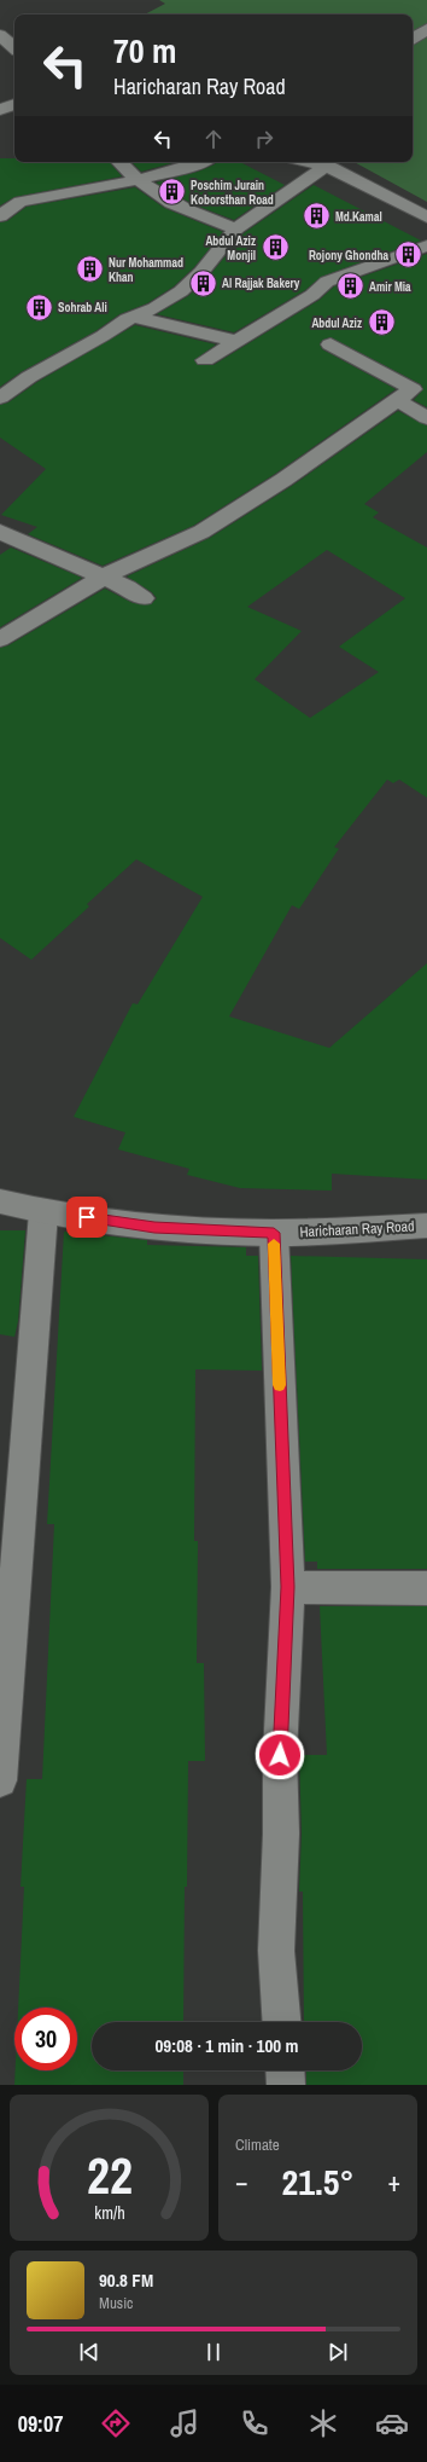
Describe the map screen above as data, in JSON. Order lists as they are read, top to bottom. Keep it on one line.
{"streets":{"street":["Haricharan Ray Road"]},"places":{"building":["Poschim Jurain Koborsthan Road","Md.Kamal","Abdul Aziz Monjil","Rojony Ghondha","Nur Mohammad Khan","Al Rajjak Bakery","Amir Mia","Sohrab Ali","Abdul Aziz"]},"page":{"turn":["70 m","Haricharan Ray Road"],"limit":"30","trip":"09:08 · 1 min · 100 m","tile":"Climate","heat":["−","21.5°","+"],"song":["90.8 FM","Music"],"tabs":"09:07","gauge":["22","km/h"]}}
